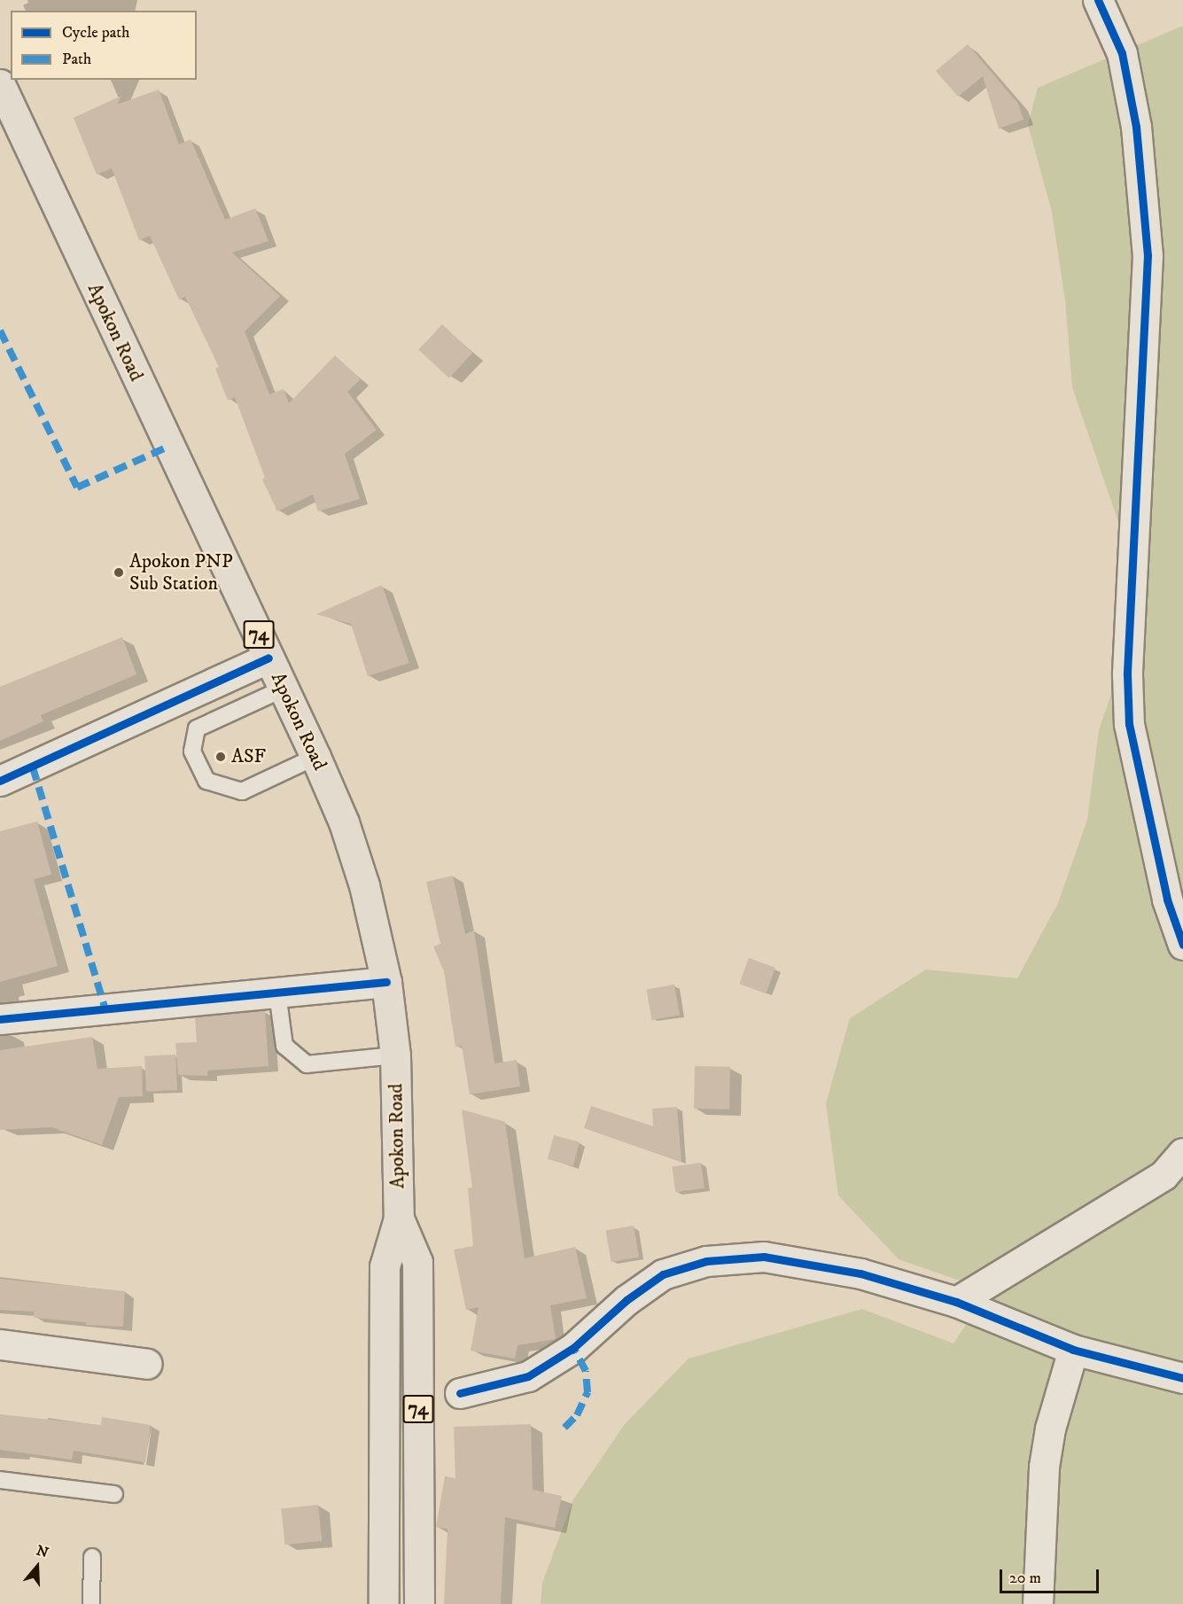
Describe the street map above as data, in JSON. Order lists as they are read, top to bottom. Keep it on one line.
{"streets":{"highway":["Apokon Road","74"]},"places":["Apokon PNP Sub Station","ASF"],"legend":["Cycle path","Path"],"scale_bar":"20 m","north":"top"}
